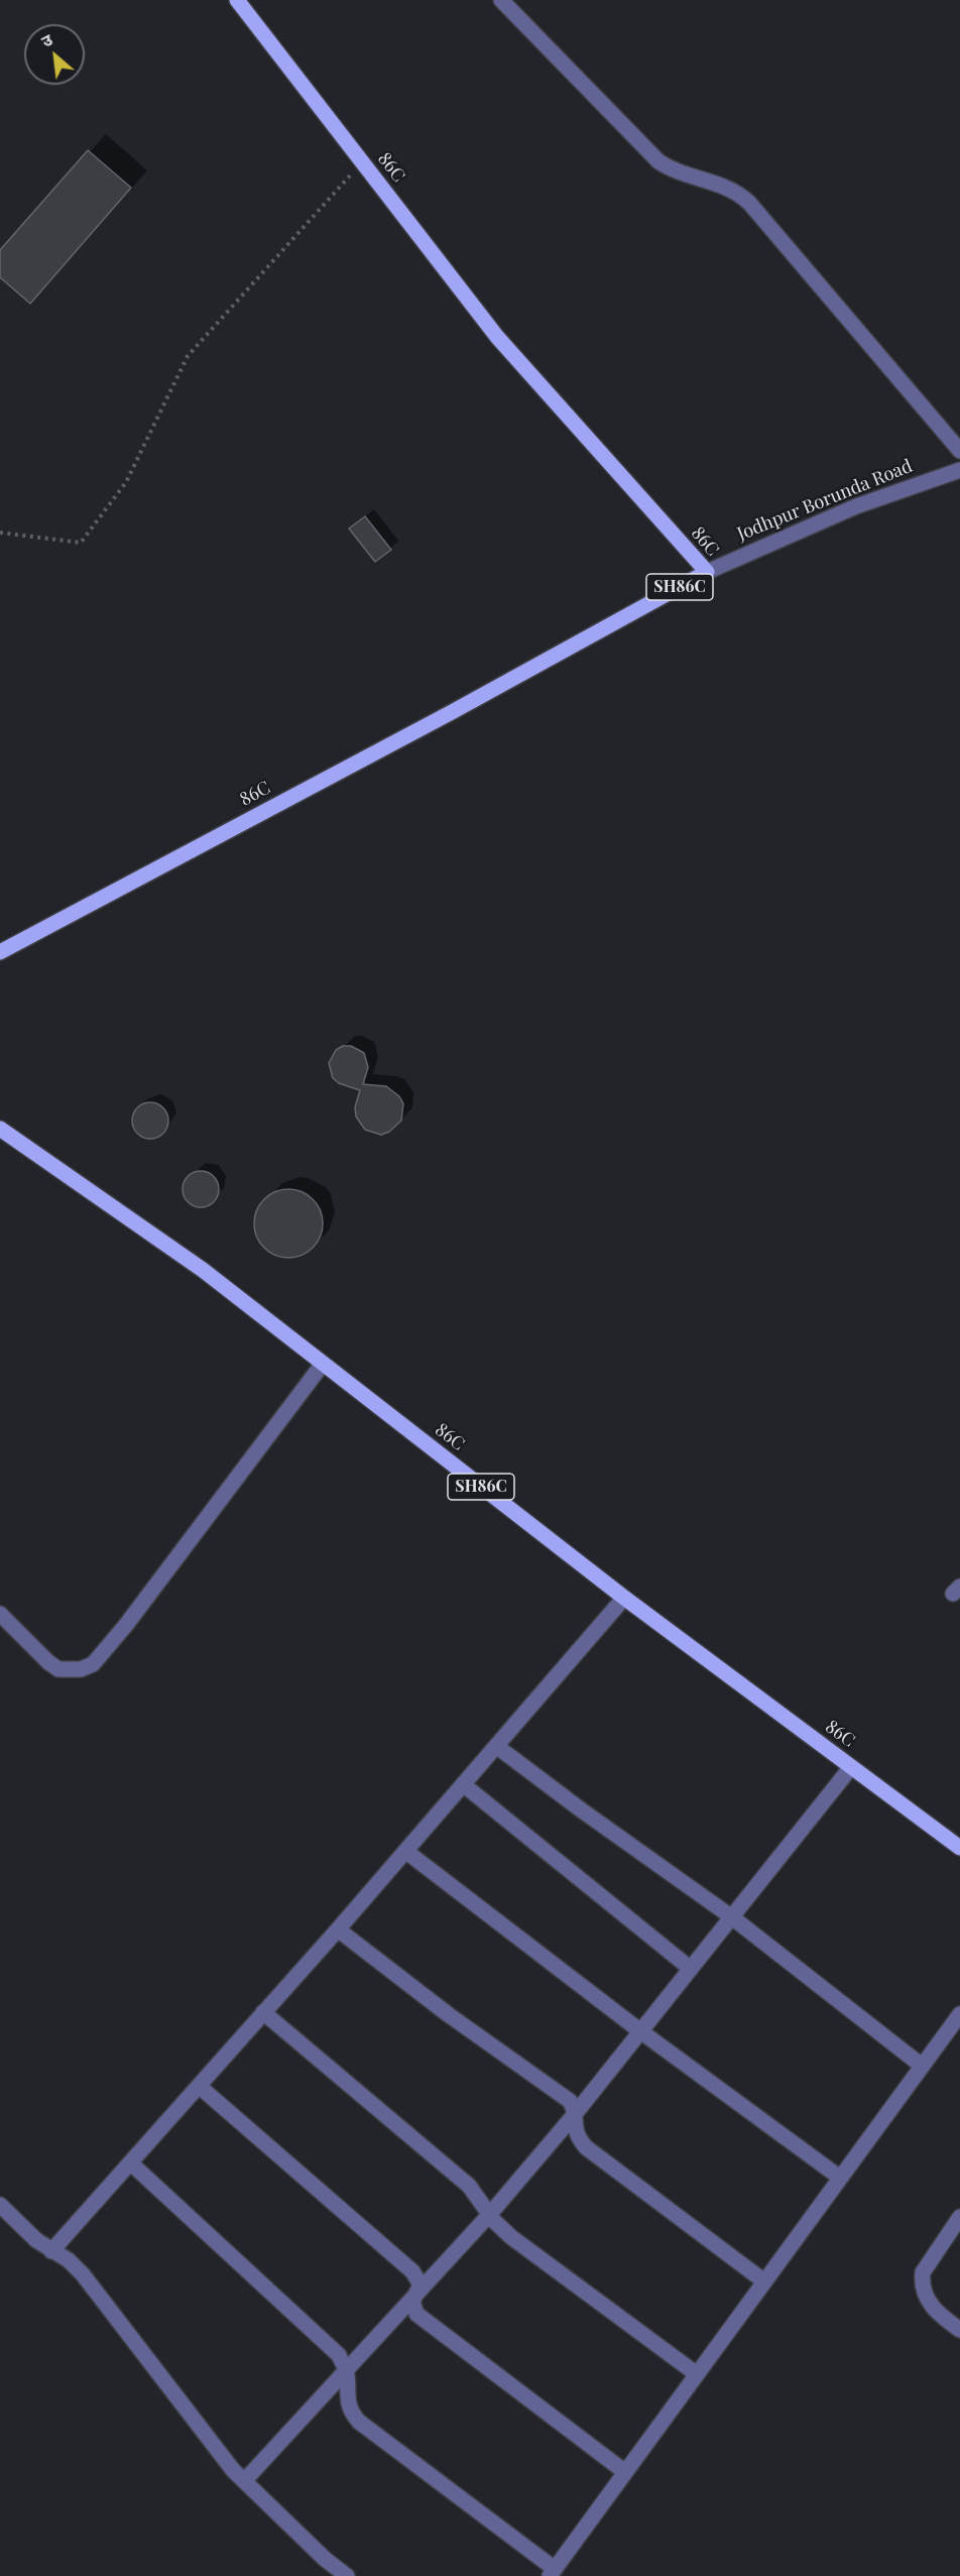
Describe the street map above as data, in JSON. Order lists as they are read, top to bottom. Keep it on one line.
{"streets":{"main road":["86C","SH86C"],"street":["Jodhpur Borunda Road"]},"crossings":[["86C","Jodhpur Borunda Road"]],"north":"top left"}
